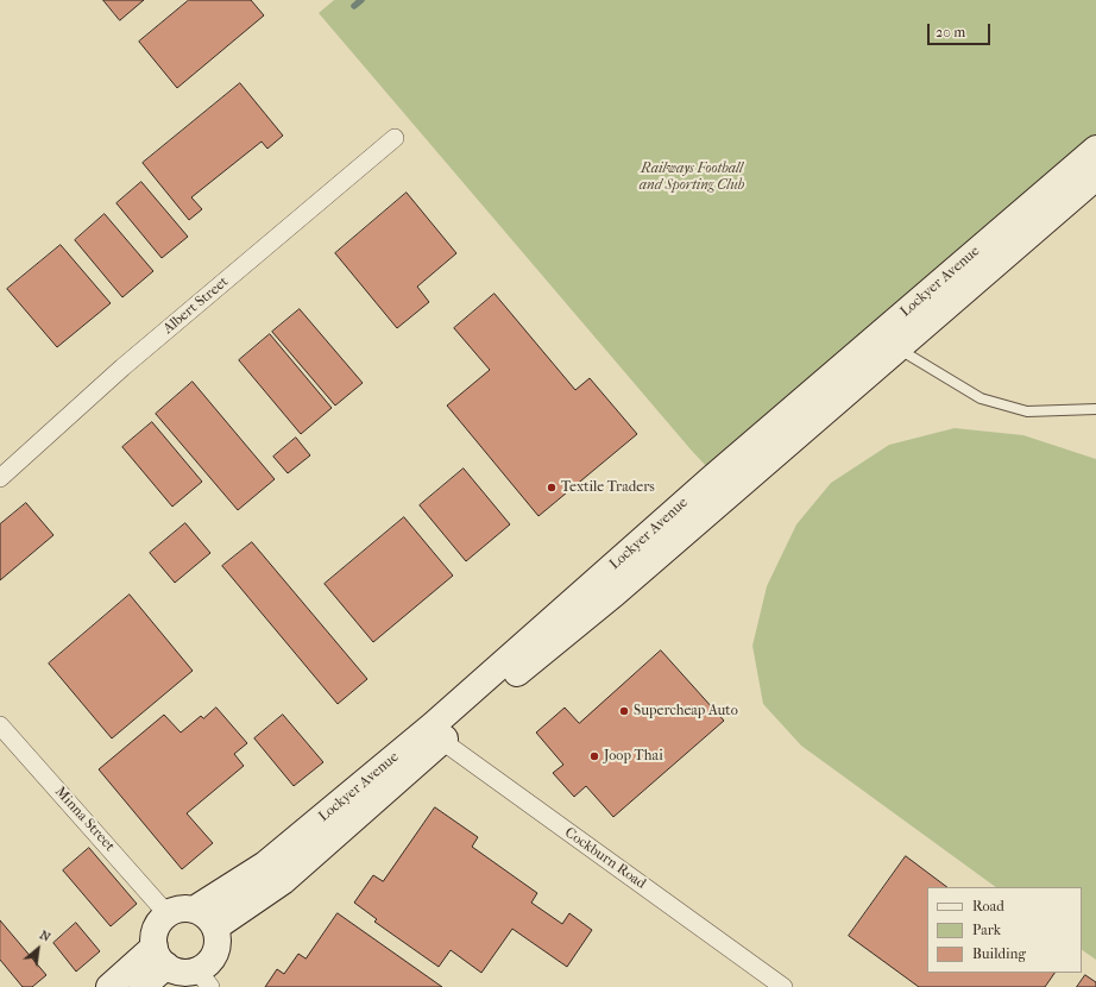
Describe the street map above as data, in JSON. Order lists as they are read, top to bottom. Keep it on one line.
{"streets":{"main road":["Lockyer Avenue"],"street":["Albert Street","Minna Street","Cockburn Road"]},"crossings":[["Lockyer Avenue","Minna Street"],["Lockyer Avenue","Cockburn Road"]],"parks":["Railways Football and Sporting Club"],"places":["Textile Traders","Supercheap Auto","Joop Thai"],"legend":["Road","Park","Building"],"scale_bar":"20 m","north":"top right"}
